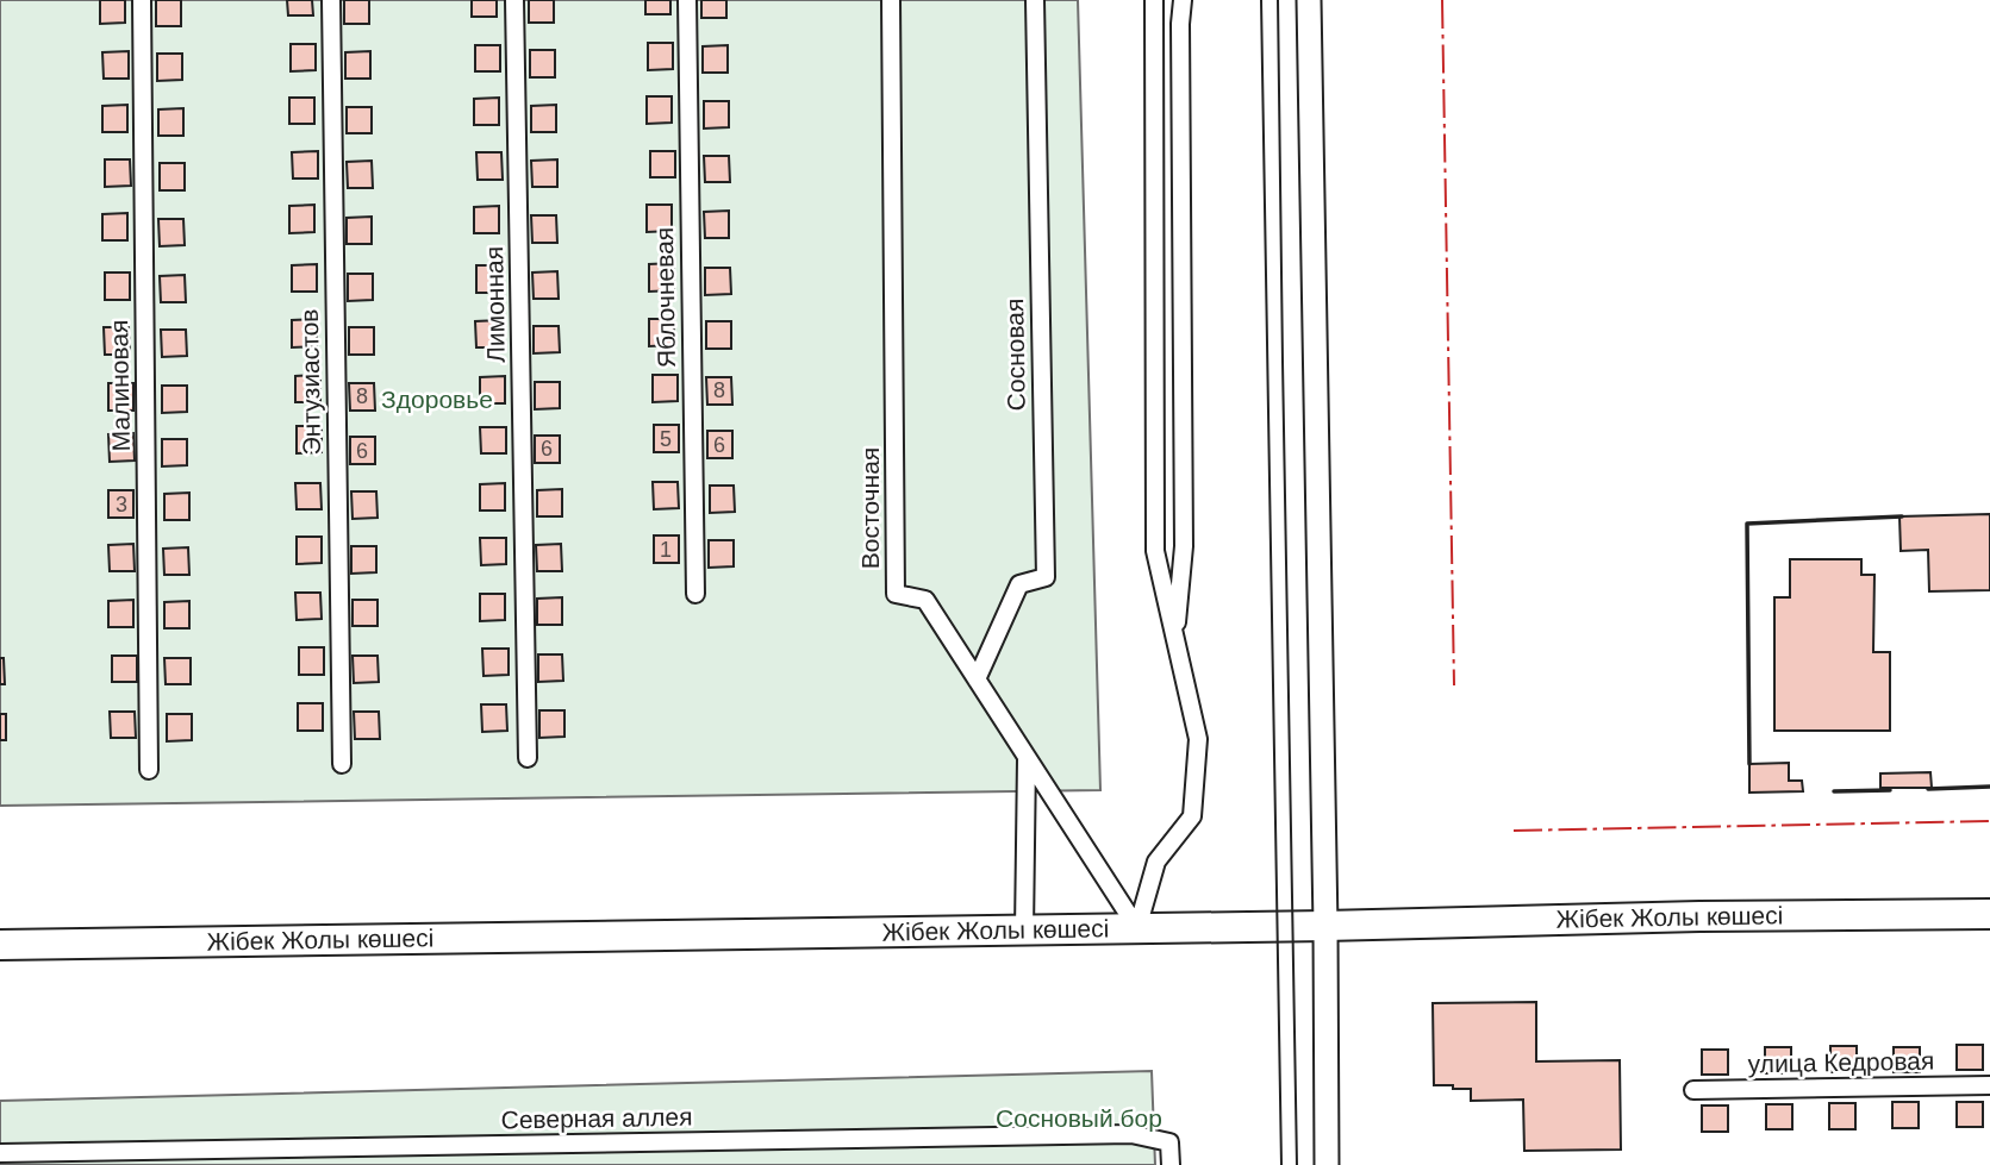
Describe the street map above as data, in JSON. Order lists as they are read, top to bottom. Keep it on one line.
{"streets":{"highway":["Жібек Жолы көшесі"],"street":["Яблочневая","Лимонная","Сосновая","Энтузиастов","Малиновая","Восточная","улица Кедровая","Северная аллея"]},"crossings":[["Сосновая","Восточная"],["Восточная","Жібек Жолы көшесі"]],"parks":["Здоровье","Сосновый бор"],"house_numbers":["8","8","5","6","6","6","3","1"]}
